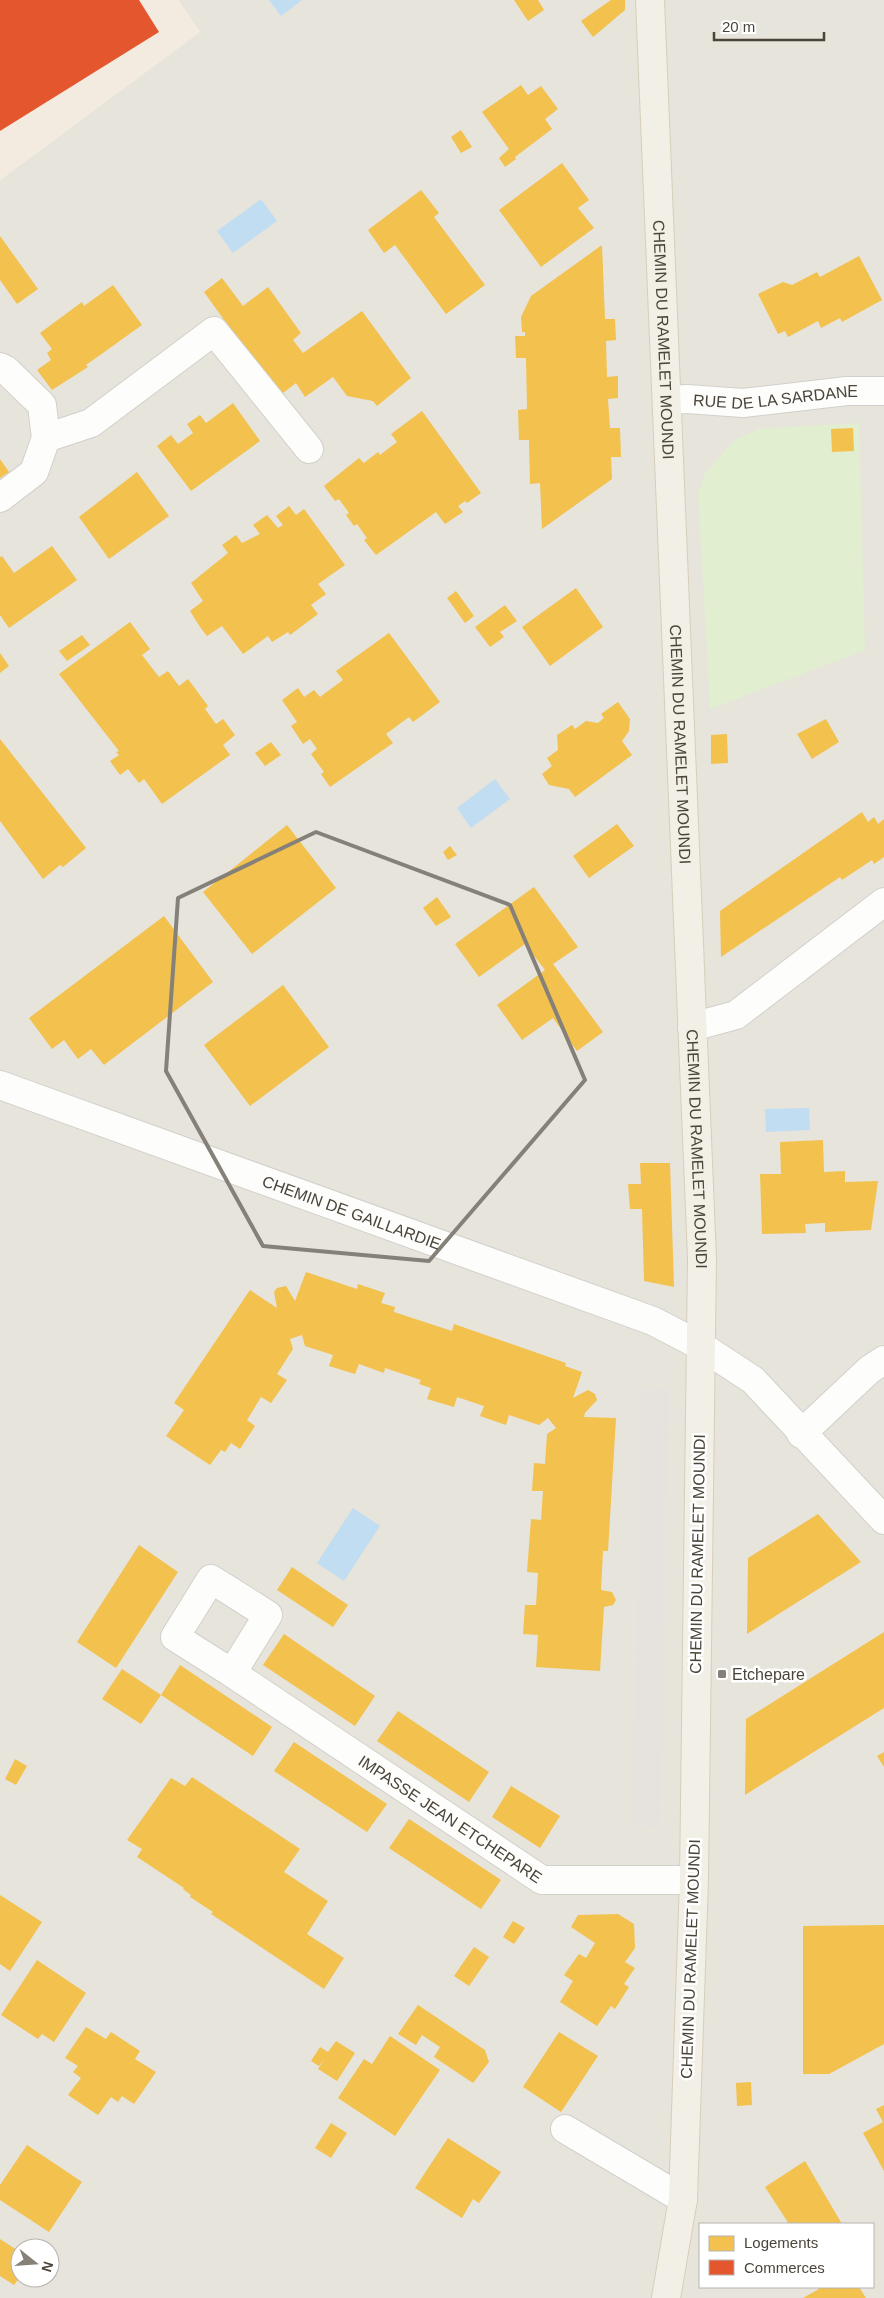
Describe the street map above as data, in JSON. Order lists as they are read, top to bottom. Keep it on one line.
{"streets":{"main road":["CHEMIN DU RAMELET MOUNDI"],"street":["RUE DE LA SARDANE","CHEMIN DE GAILLARDIE","IMPASSE JEAN ETCHEPARE"]},"crossings":[["CHEMIN DU RAMELET MOUNDI","RUE DE LA SARDANE"],["CHEMIN DU RAMELET MOUNDI","CHEMIN DE GAILLARDIE"],["CHEMIN DU RAMELET MOUNDI","IMPASSE JEAN ETCHEPARE"]],"places":{"transit":["Etchepare"]},"legend":["Logements","Commerces"],"scale_bar":"20 m","north":"right"}
